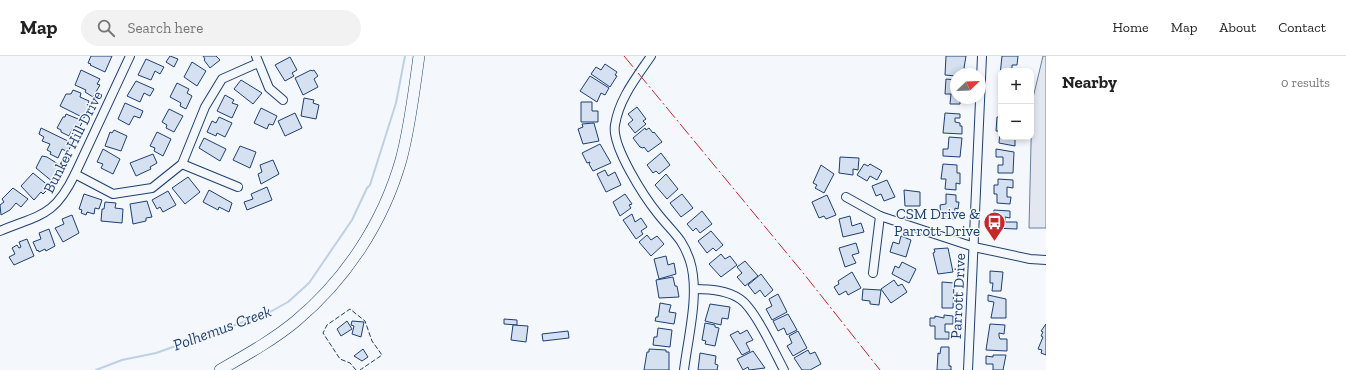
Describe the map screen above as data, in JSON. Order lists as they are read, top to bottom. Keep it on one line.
{"streets":{"street":["Bunker Hill Drive","Parrott Drive"]},"water":["Polhemus Creek"],"places":{"bus stop":["CSM Drive & Parrott Drive"]},"north":"top right","page":{"header":"Map","search":"Search here","nav":["Home","Map","About","Contact"],"heading":["Nearby","0 results"],"map_buttons":["+","−"]}}
